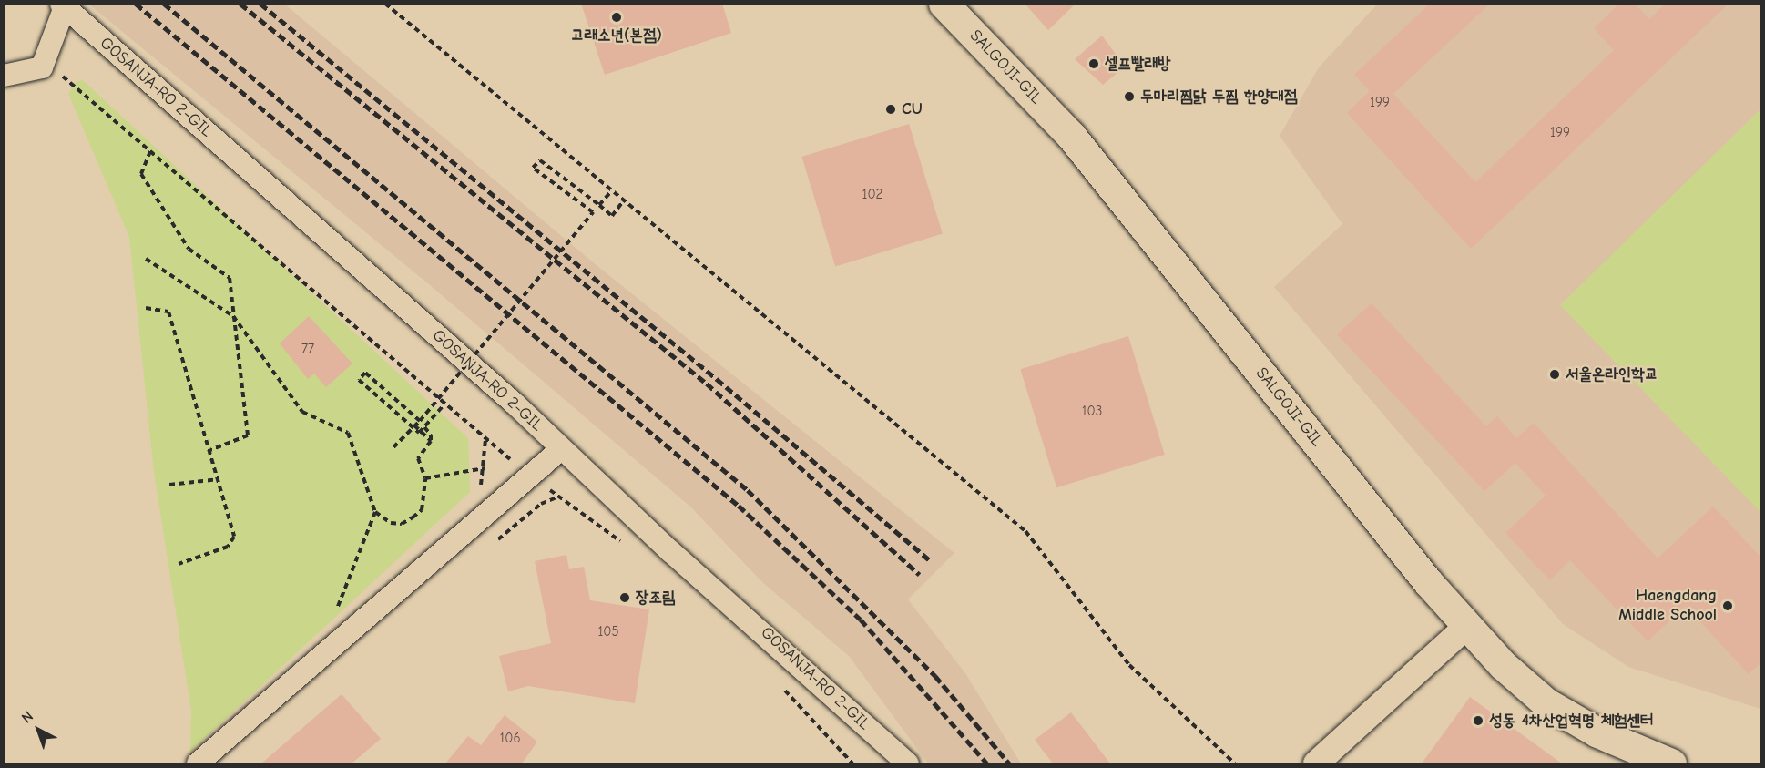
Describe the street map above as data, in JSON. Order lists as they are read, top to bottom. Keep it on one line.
{"streets":{"main road":["SALGOJI-GIL"],"street":["GOSANJA-RO 2-GIL"]},"places":["고래소년(본점)","셀프빨래방","두마리찜닭 두찜 한양대점","CU","서울온라인학교","장조림","Haengdang Middle School","성동 4차산업혁명 체험센터"],"house_numbers":["199","199","102","77","103","105","106"],"north":"top left"}
